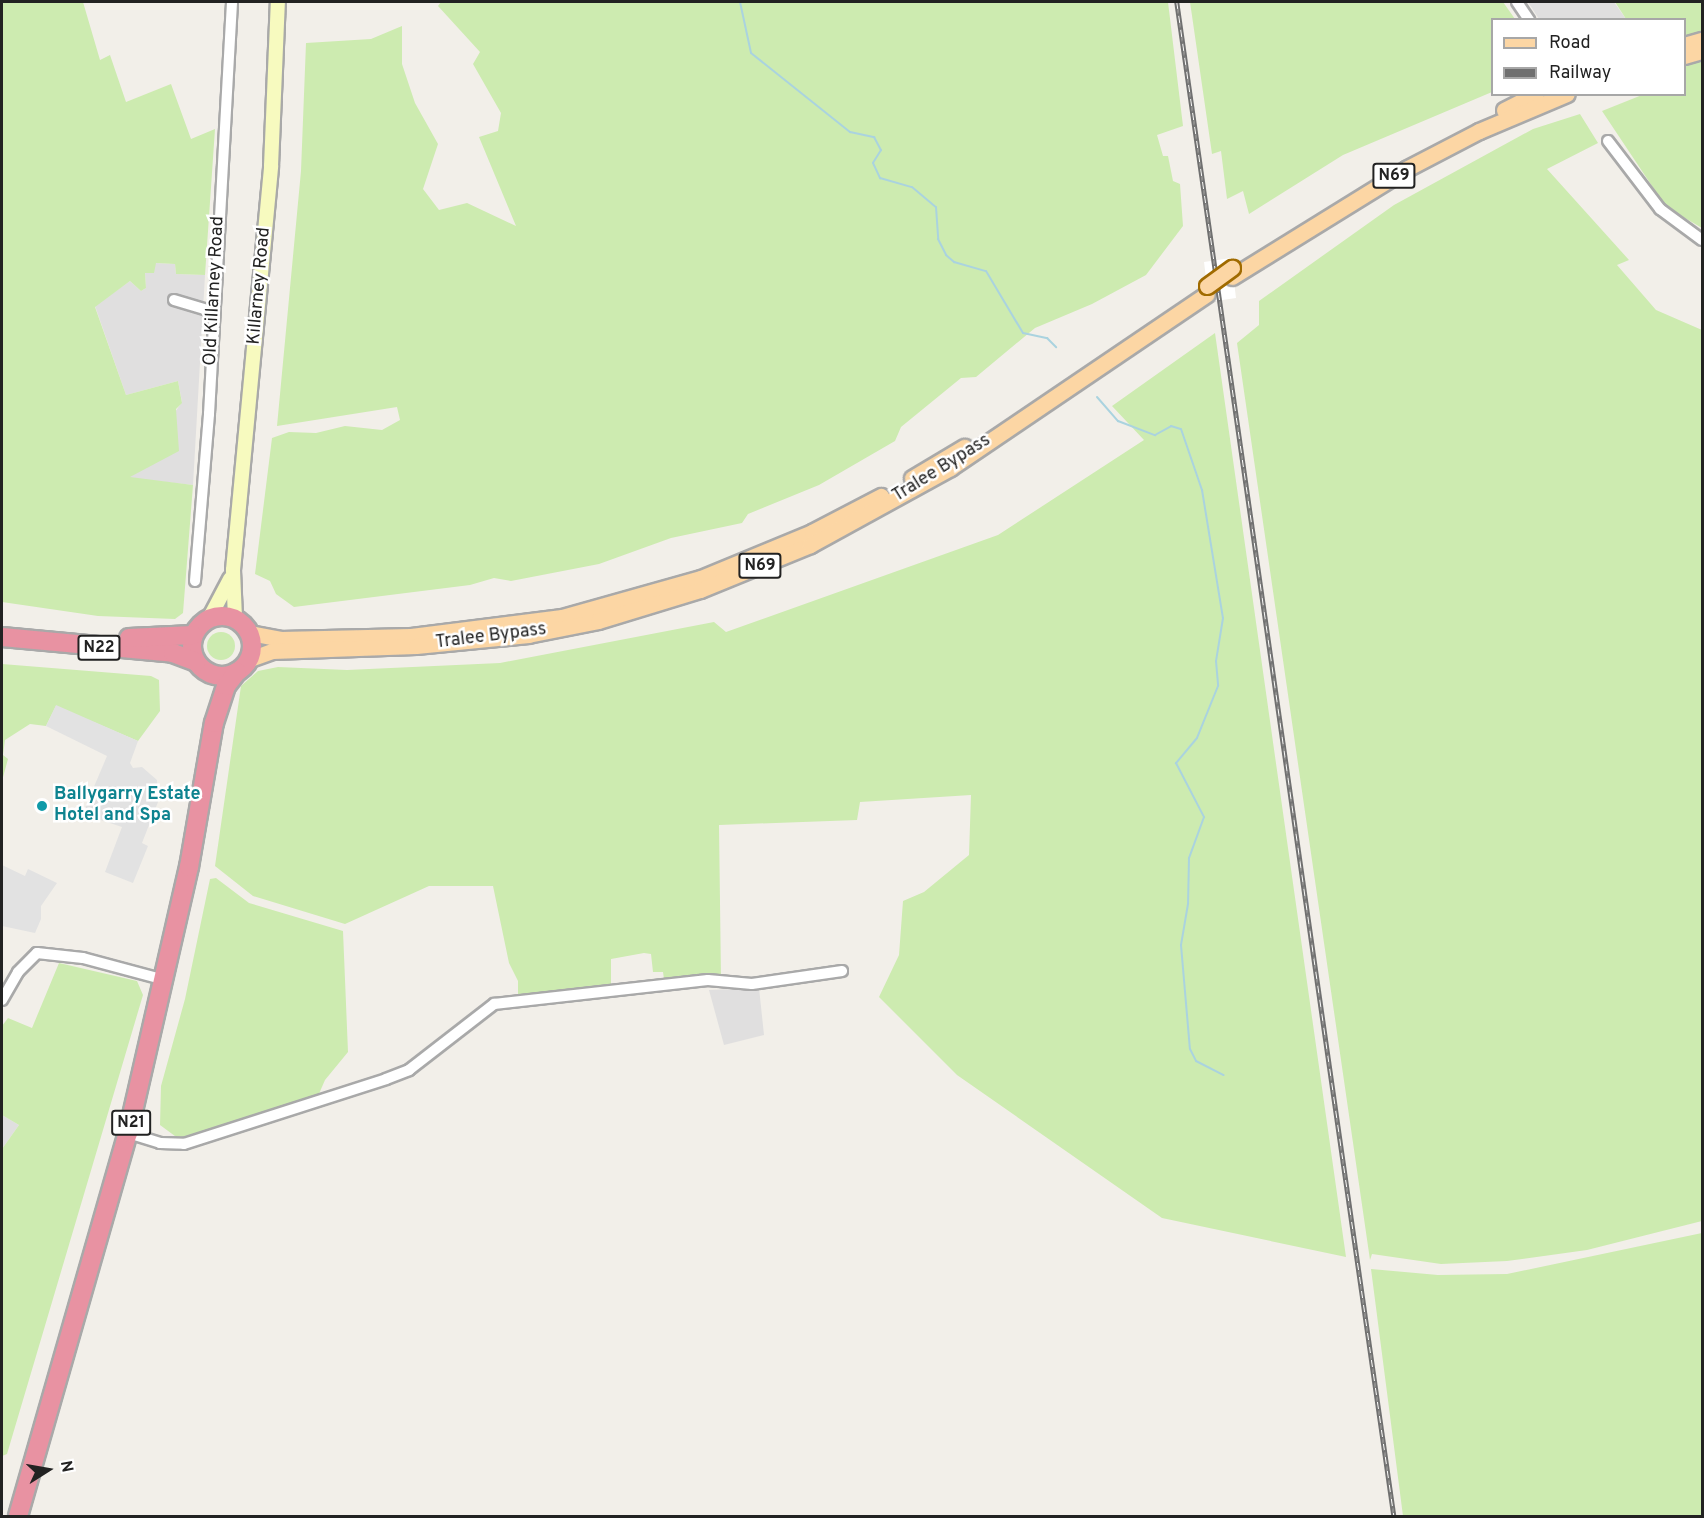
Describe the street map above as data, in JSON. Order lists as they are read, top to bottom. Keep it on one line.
{"streets":{"highway":["N22","N21"],"main road":["N69","Killarney Road","Tralee Bypass"],"street":["Old Killarney Road"]},"crossings":[["Killarney Road","Tralee Bypass"],["Killarney Road","N22"],["Killarney Road","N21"],["Tralee Bypass","N22"],["Tralee Bypass","N21"],["N22","N21"]],"places":["Ballygarry Estate Hotel and Spa"],"legend":["Road","Railway"],"north":"right"}
